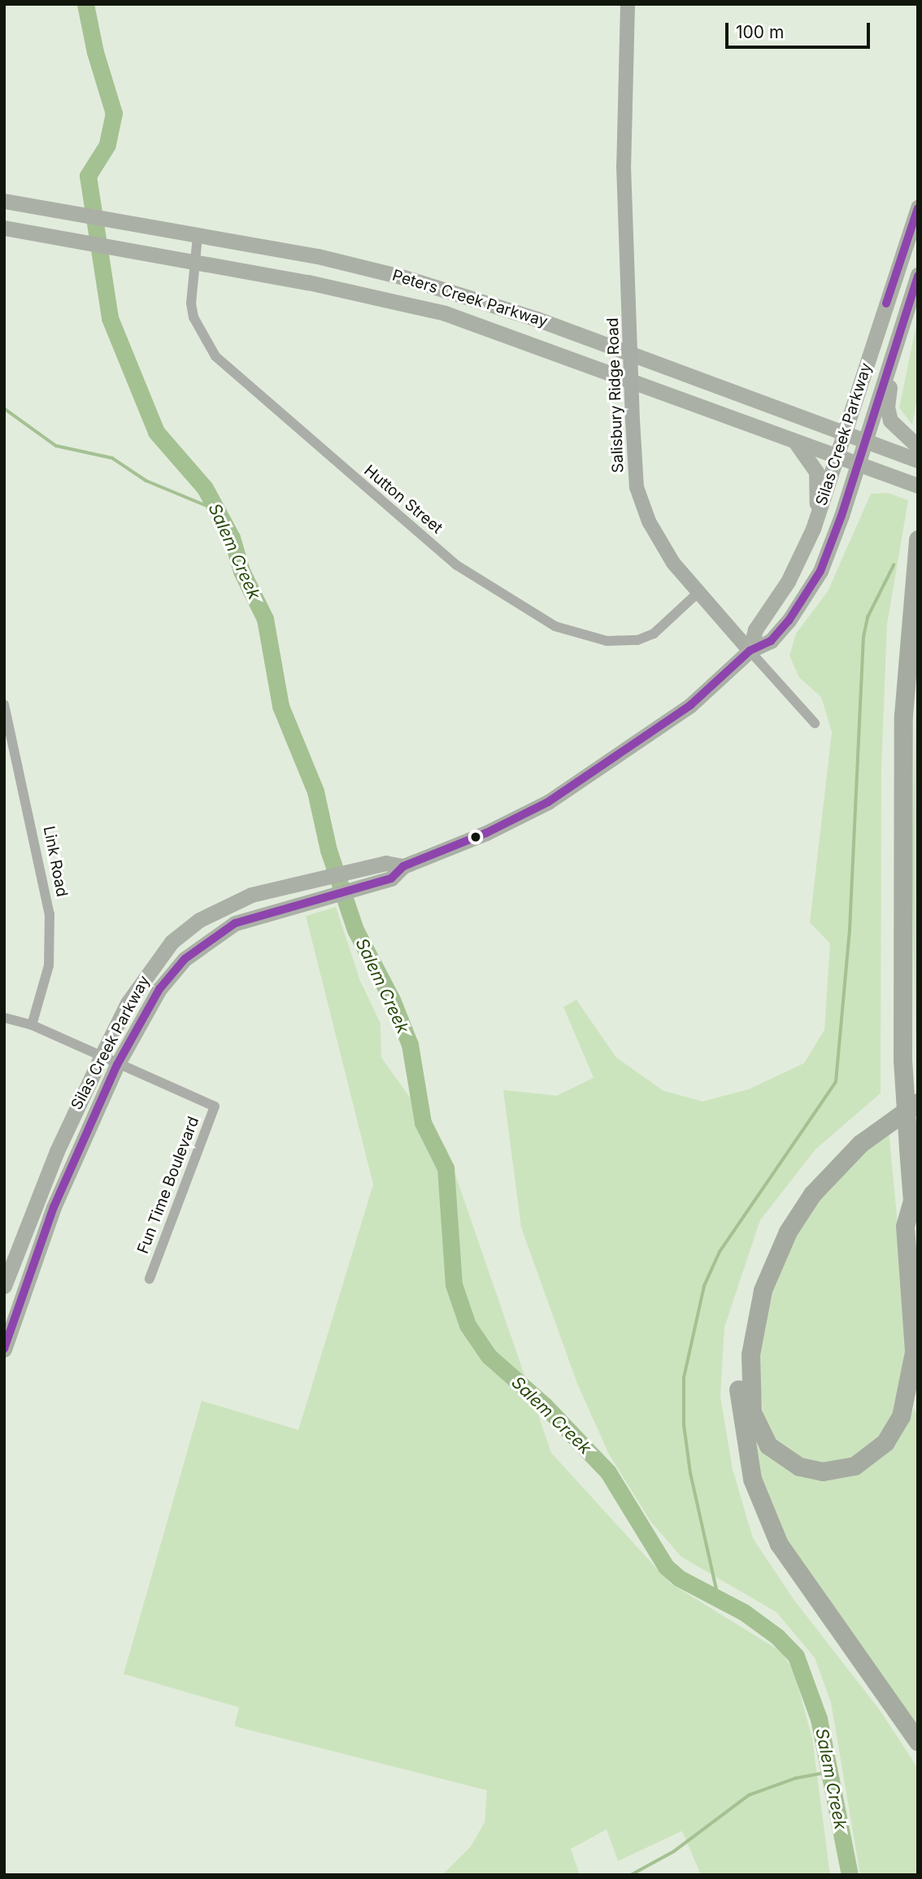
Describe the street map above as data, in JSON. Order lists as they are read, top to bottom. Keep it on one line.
{"streets":{"main road":["Peters Creek Parkway","Silas Creek Parkway"],"street":["Salisbury Ridge Road","Hutton Street","Link Road","Fun Time Boulevard"]},"crossings":[["Peters Creek Parkway","Silas Creek Parkway"],["Peters Creek Parkway","Hutton Street"],["Salisbury Ridge Road","Silas Creek Parkway"],["Salisbury Ridge Road","Hutton Street"],["Silas Creek Parkway","Fun Time Boulevard"]],"water":["Salem Creek"],"scale_bar":"100 m"}
